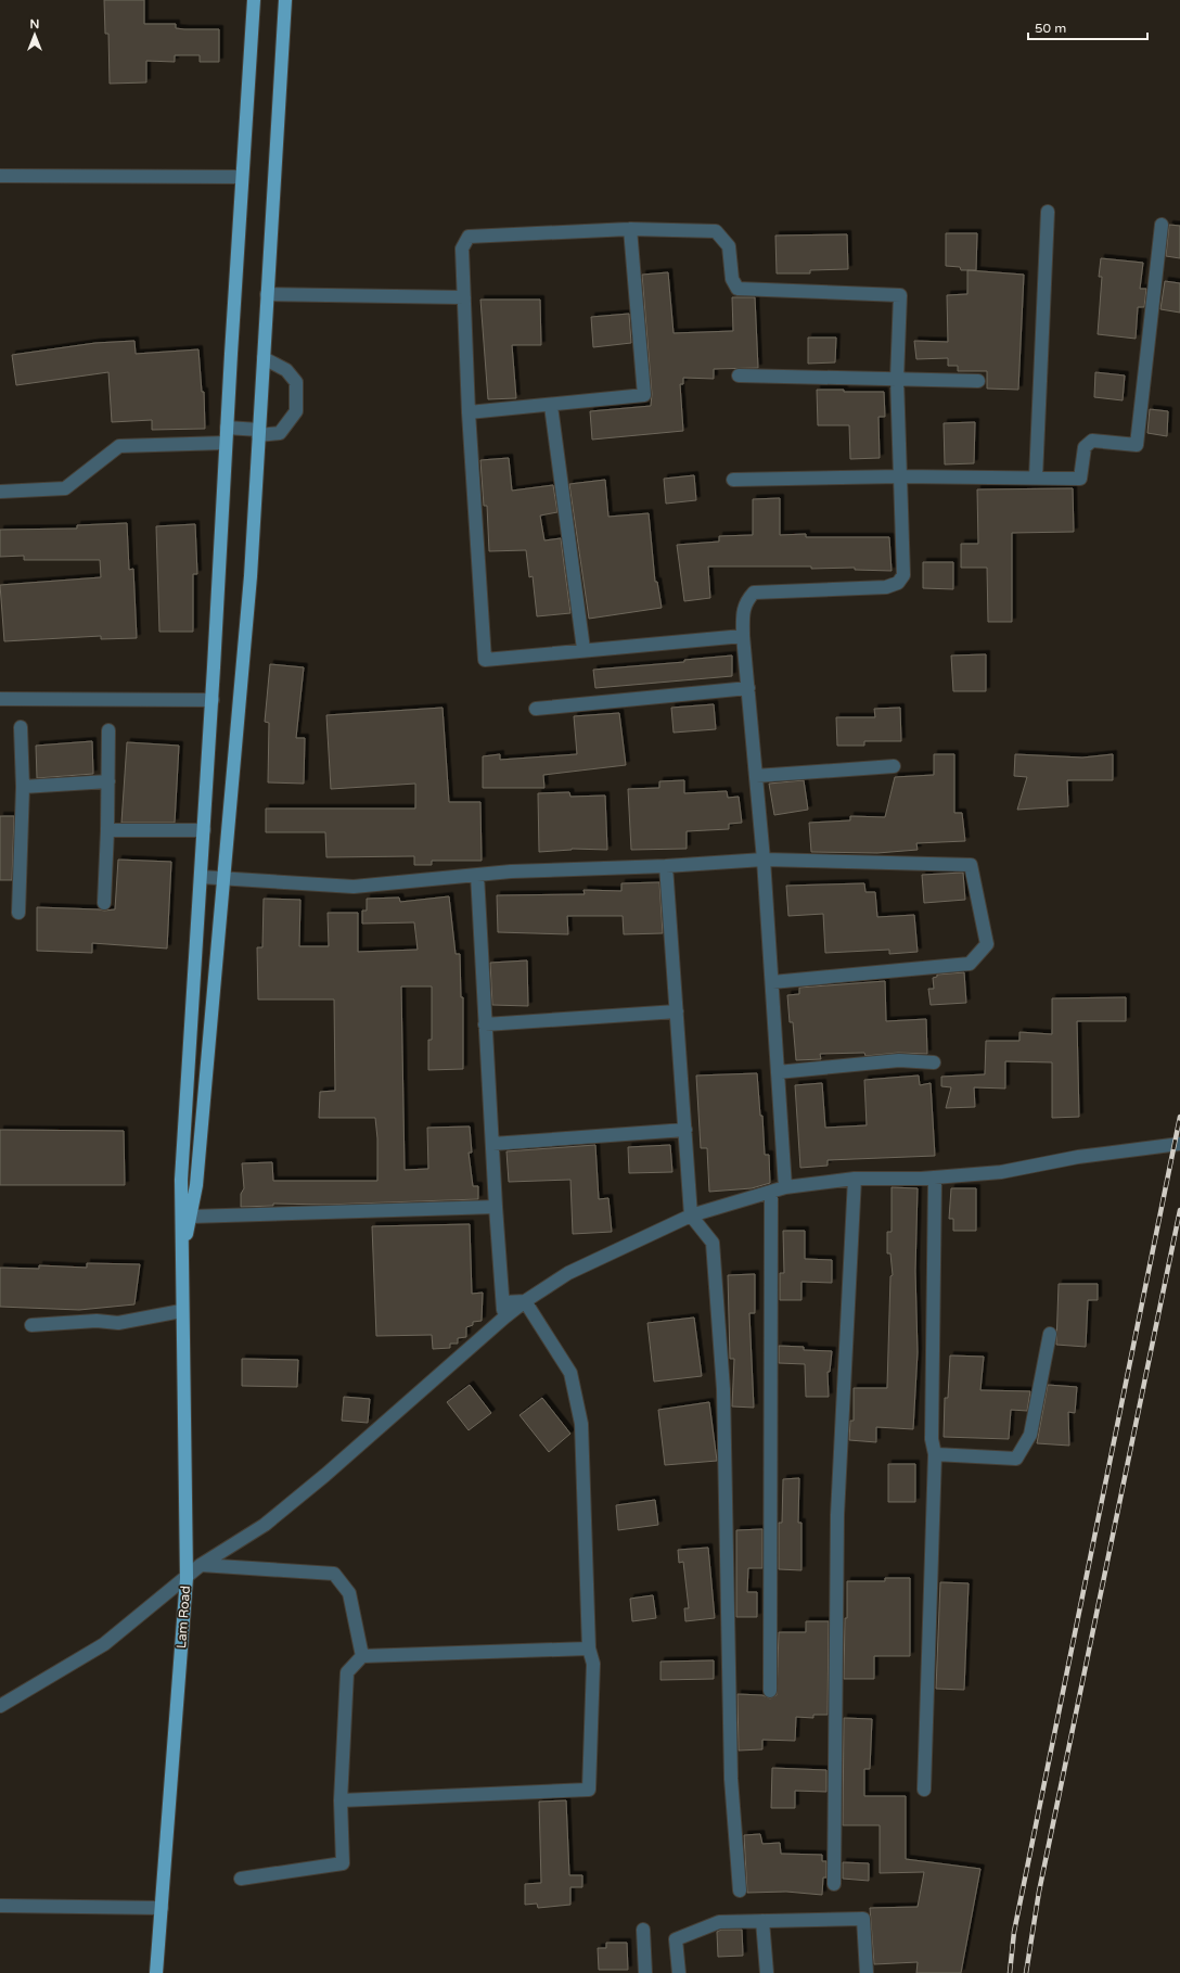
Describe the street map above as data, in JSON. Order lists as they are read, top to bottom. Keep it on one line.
{"streets":{"main road":["Lam Road"]},"scale_bar":"50 m","north":"top"}
